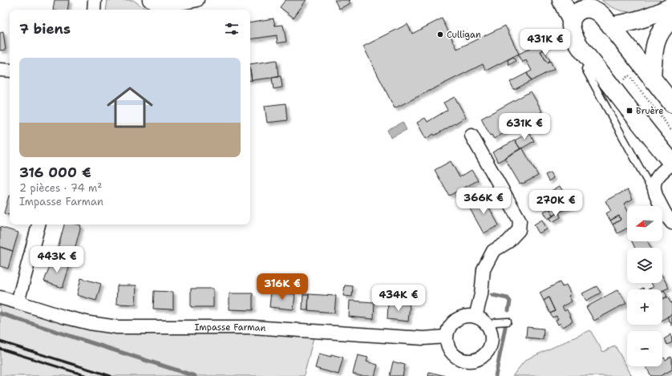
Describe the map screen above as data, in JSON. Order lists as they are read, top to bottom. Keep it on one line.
{"streets":{"street":["Impasse Farman"]},"places":{"other":["Culligan"],"transit":["Bruère"]},"north":"left","page":{"heading":"7 biens","price":["431K €","631K €","366K €","270K €","443K €","316K €","434K €"],"list":[{"name":"316 000 €","note":"2 pièces · 74 m² · Impasse Farman"}],"map_buttons":["+","−"]}}
